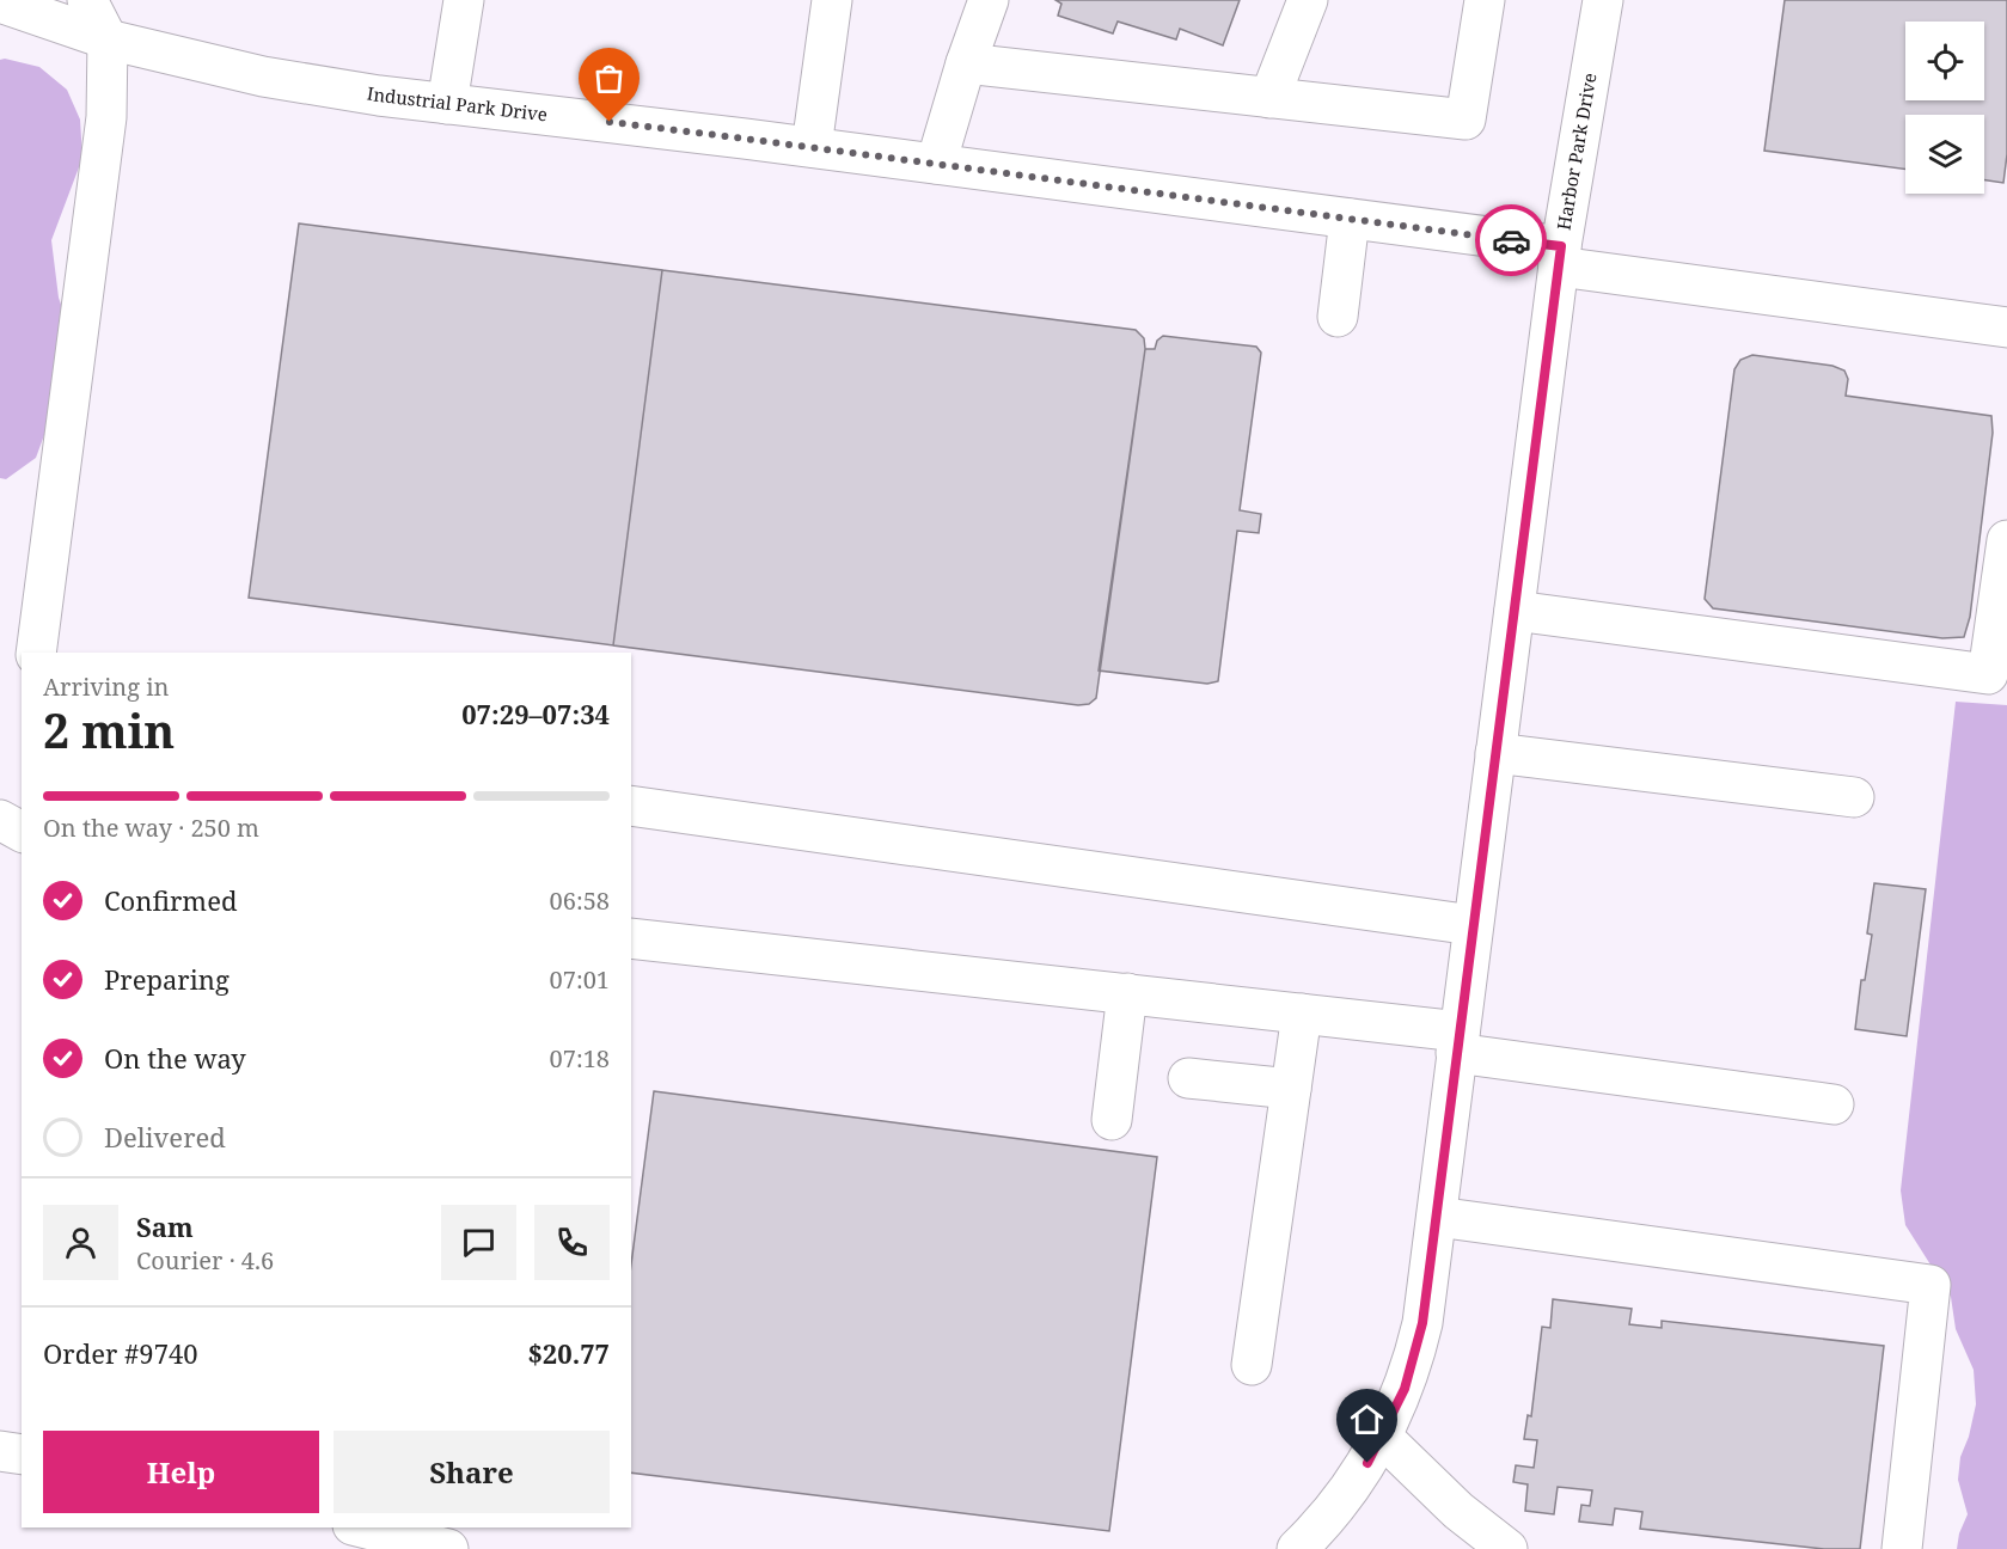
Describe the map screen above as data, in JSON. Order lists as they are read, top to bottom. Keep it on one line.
{"streets":{"street":["Industrial Park Drive","Harbor Park Drive"]},"crossings":[["Industrial Park Drive","Harbor Park Drive"]],"page":{"heading":["2 min","Arriving in","07:29–07:34"],"panel":["Sam","Courier · 4.6","Order #9740","$20.77"],"bar":"On the way · 250 m","list":[["Confirmed","06:58"],["Preparing","07:01"],["On the way","07:18"],"Delivered"],"buttons":["Help","Share"]}}
